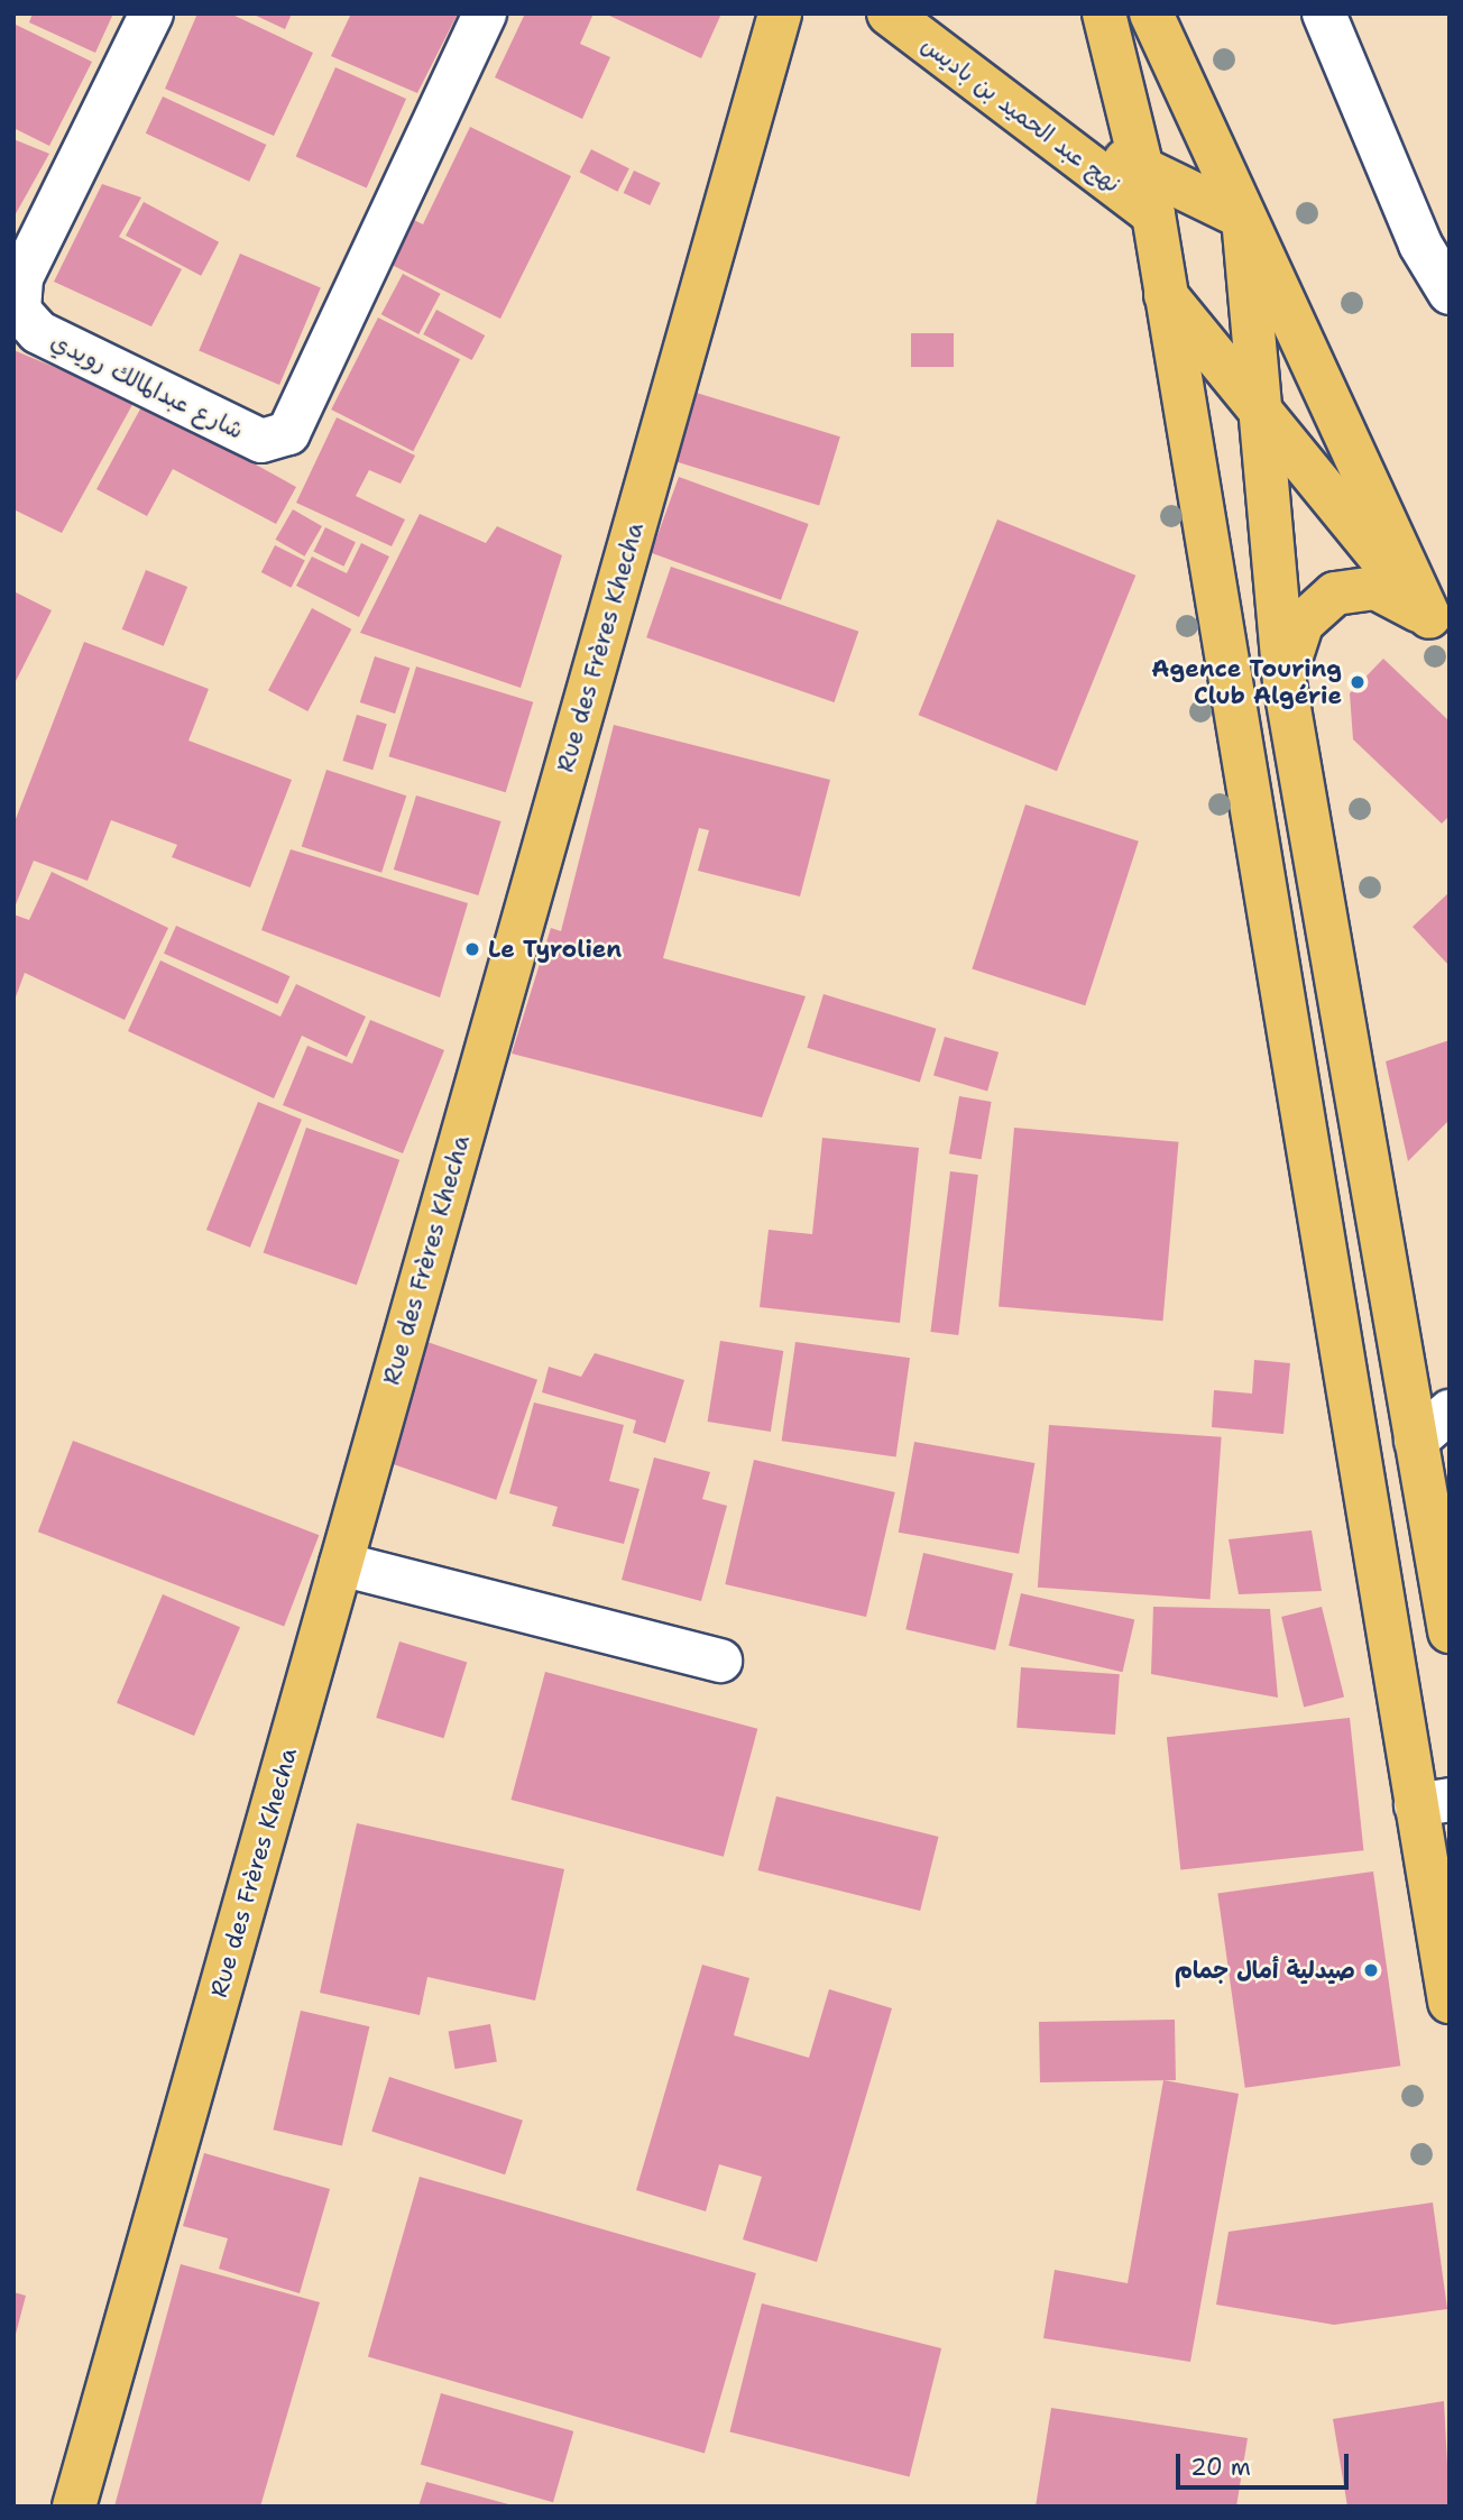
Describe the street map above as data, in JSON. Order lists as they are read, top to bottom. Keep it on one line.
{"streets":{"main road":["نهج عبد الحميد بن باديس","Rue des Frères Khecha"],"street":["شارع عبدالمالك رويدي"]},"places":["Agence Touring Club Algérie","Le Tyrolien","صيدلية أمال جمام"],"scale_bar":"20 m"}
